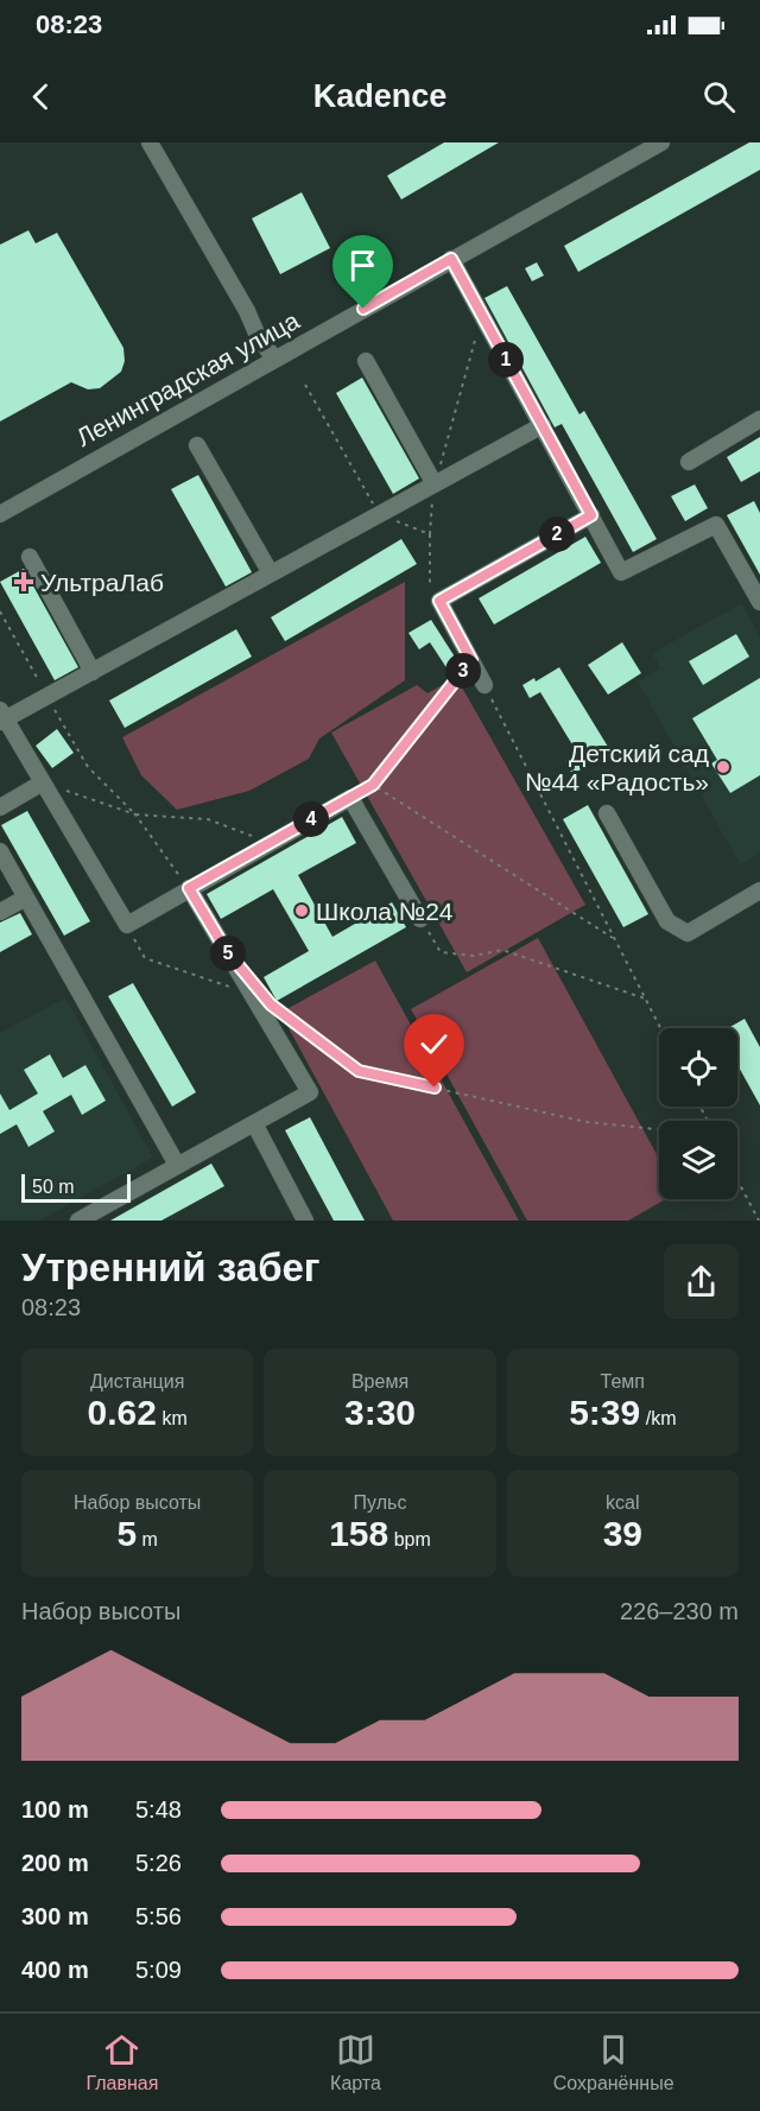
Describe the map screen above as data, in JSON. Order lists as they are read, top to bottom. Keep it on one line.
{"streets":{"street":["Ленинградская улица"]},"places":{"health":["УльтраЛаб"],"other":["Детский сад №44 «Радость»","Школа №24"]},"scale_bar":"50 m","page":{"status":"08:23","header":"Kadence","pins":["1","2","3","4","5"],"scale":"50 m","heading":["Утренний забег","08:23"],"stats":[["Дистанция","0.62 km"],["Время","3:30"],["Темп","5:39 /km"],["Набор высоты","5 m"],["Пульс","158 bpm"],["kcal","39"]],"chart":["Набор высоты","226–230 m"],"list":[{"name":"100 m","note":"5:48"},{"name":"200 m","note":"5:26"},{"name":"300 m","note":"5:56"},{"name":"400 m","note":"5:09"}],"tabs":["Главная","Карта","Сохранённые"]}}
